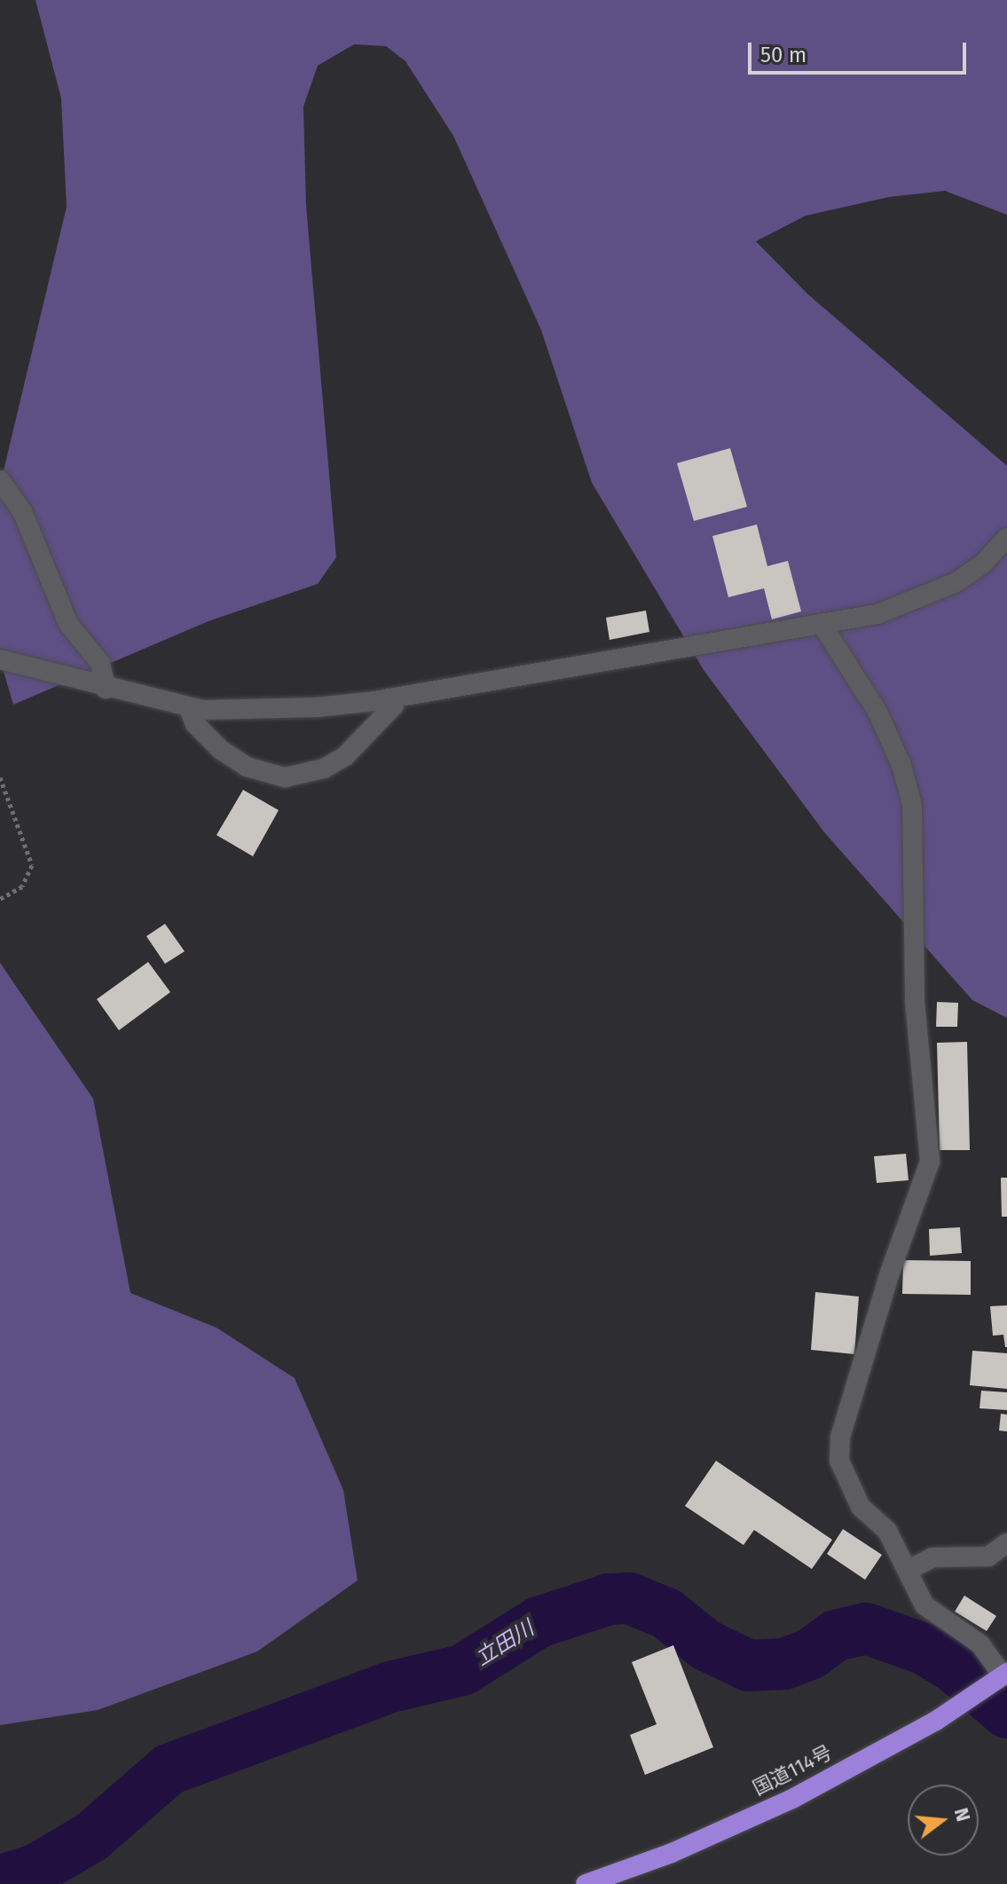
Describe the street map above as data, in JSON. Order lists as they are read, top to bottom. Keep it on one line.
{"streets":{"highway":["国道114号"]},"water":["立田川"],"scale_bar":"50 m","north":"right"}
